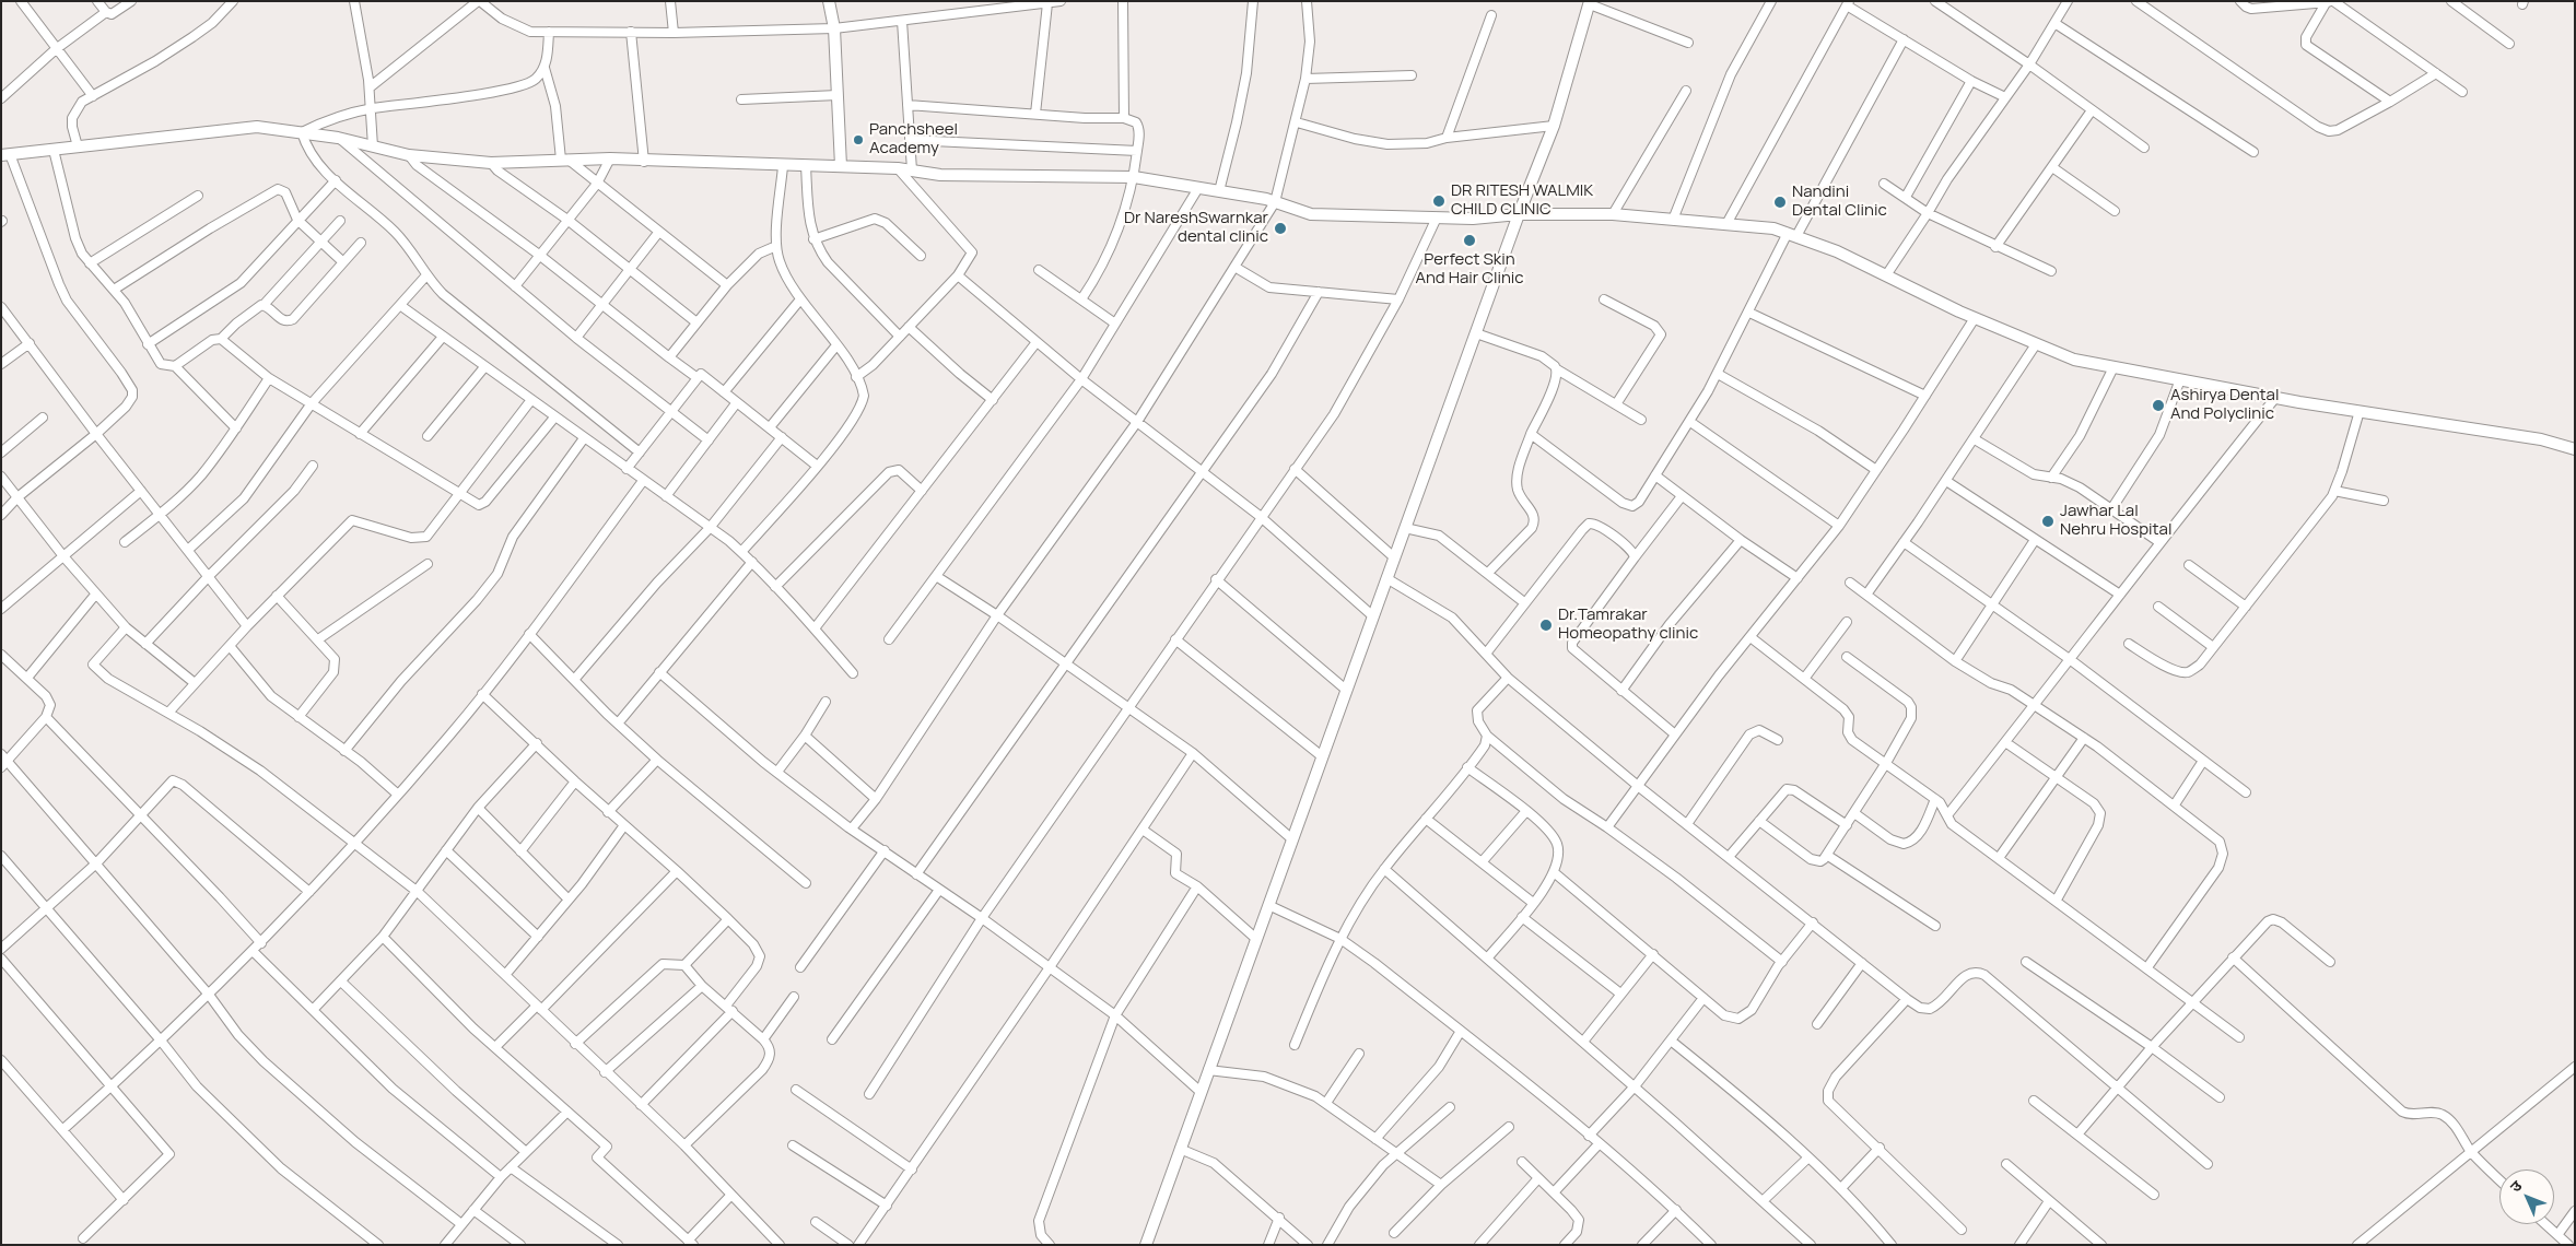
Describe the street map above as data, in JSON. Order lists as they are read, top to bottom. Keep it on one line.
{"places":["Panchsheel Academy","DR RITESH WALMIK CHILD CLINIC","Nandini Dental Clinic","Dr NareshSwarnkar dental clinic","Perfect Skin And Hair Clinic","Ashirya Dental And Polyclinic","Jawhar Lal Nehru Hospital","Dr.Tamrakar Homeopathy clinic"],"north":"top left"}
